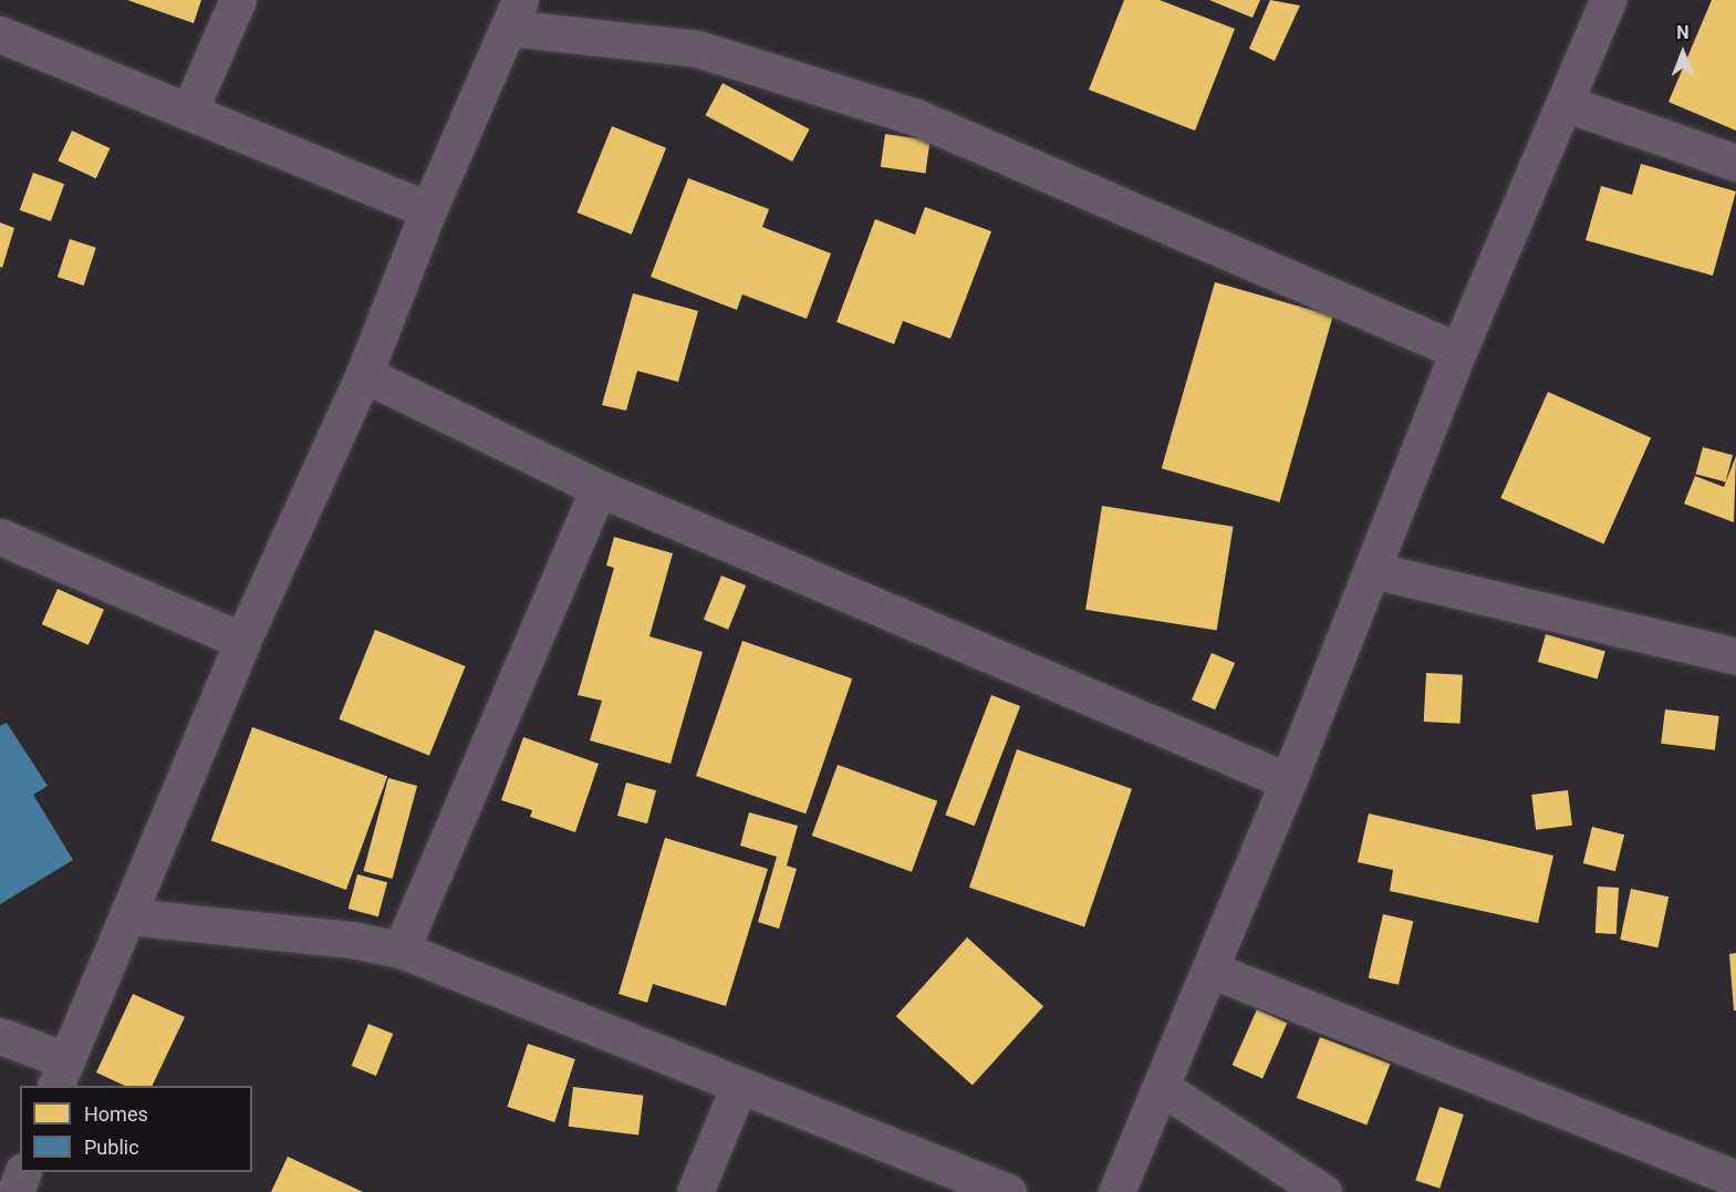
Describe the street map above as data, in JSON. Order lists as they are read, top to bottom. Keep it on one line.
{"legend":["Homes","Public"],"north":"top"}
